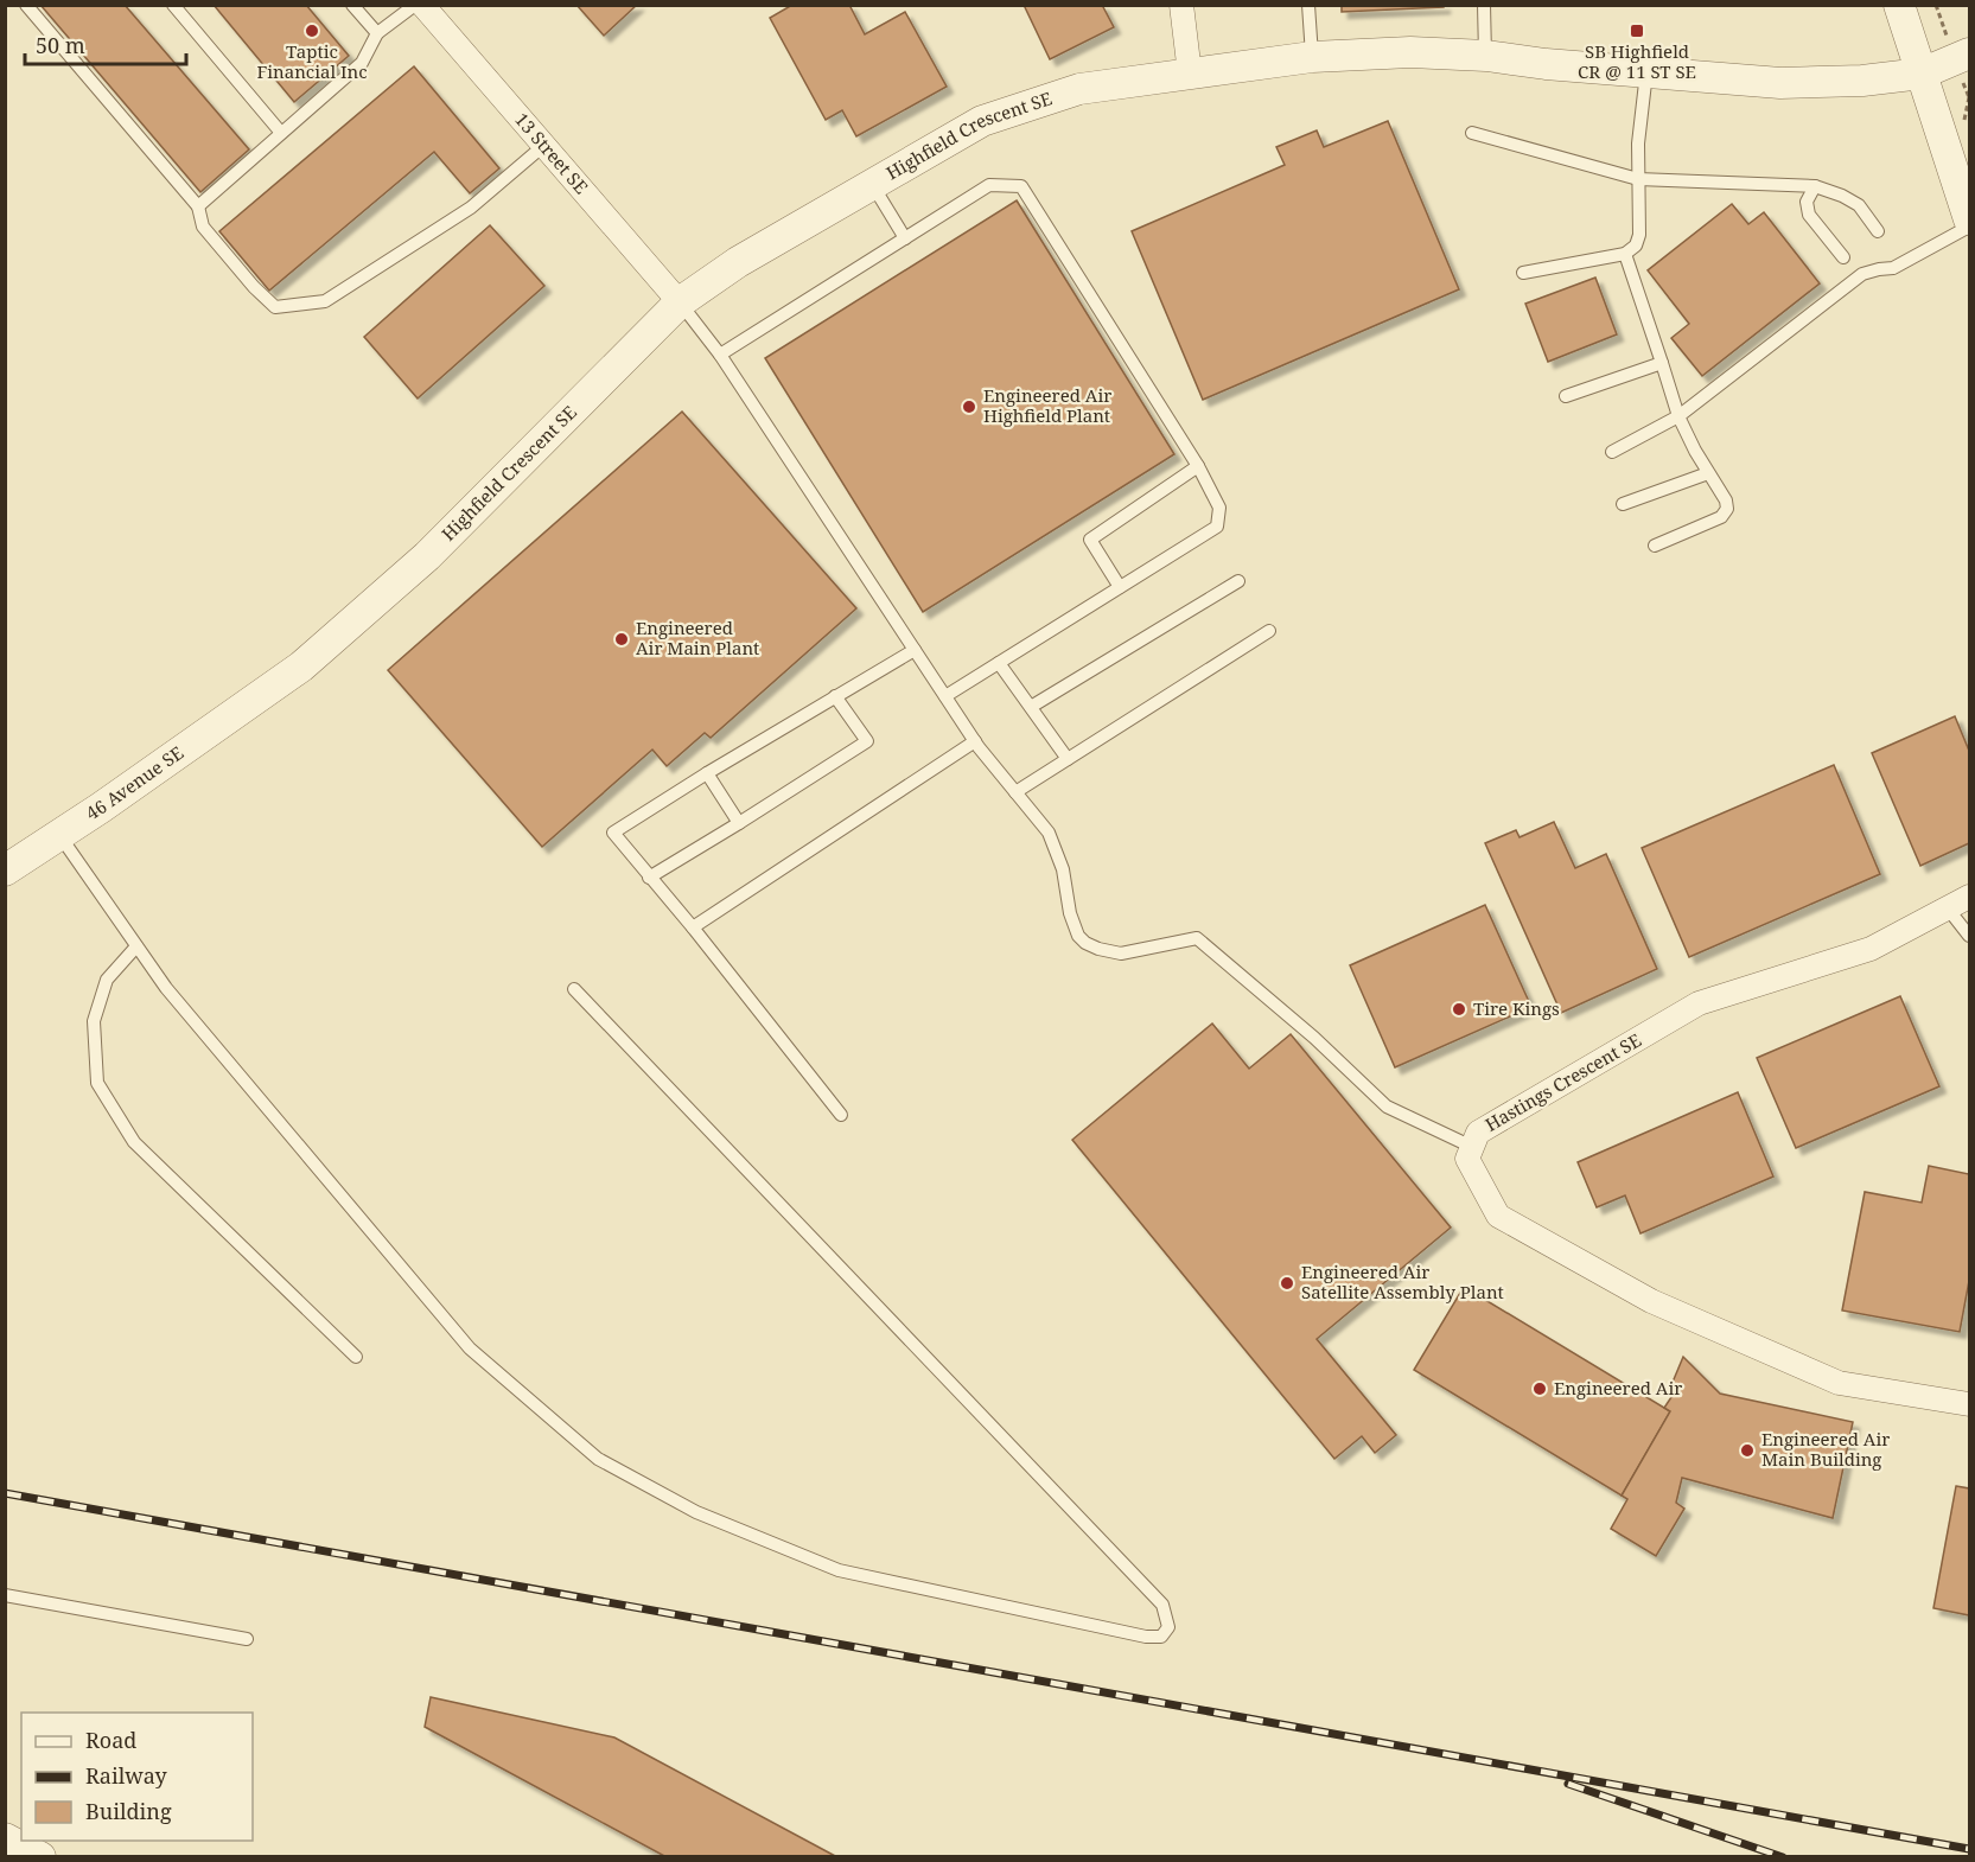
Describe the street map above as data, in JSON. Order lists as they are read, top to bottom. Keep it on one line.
{"streets":{"street":["Highfield Crescent SE","13 Street SE","46 Avenue SE","Hastings Crescent SE"]},"crossings":[["Highfield Crescent SE","13 Street SE"],["Highfield Crescent SE","46 Avenue SE"]],"places":{"other":["Taptic Financial Inc","Engineered Air Highfield Plant","Engineered Air Main Plant","Tire Kings","Engineered Air Satellite Assembly Plant","Engineered Air","Engineered Air Main Building"],"transit":["SB Highfield CR @ 11 ST SE"]},"legend":["Road","Railway","Building"],"scale_bar":"50 m"}
